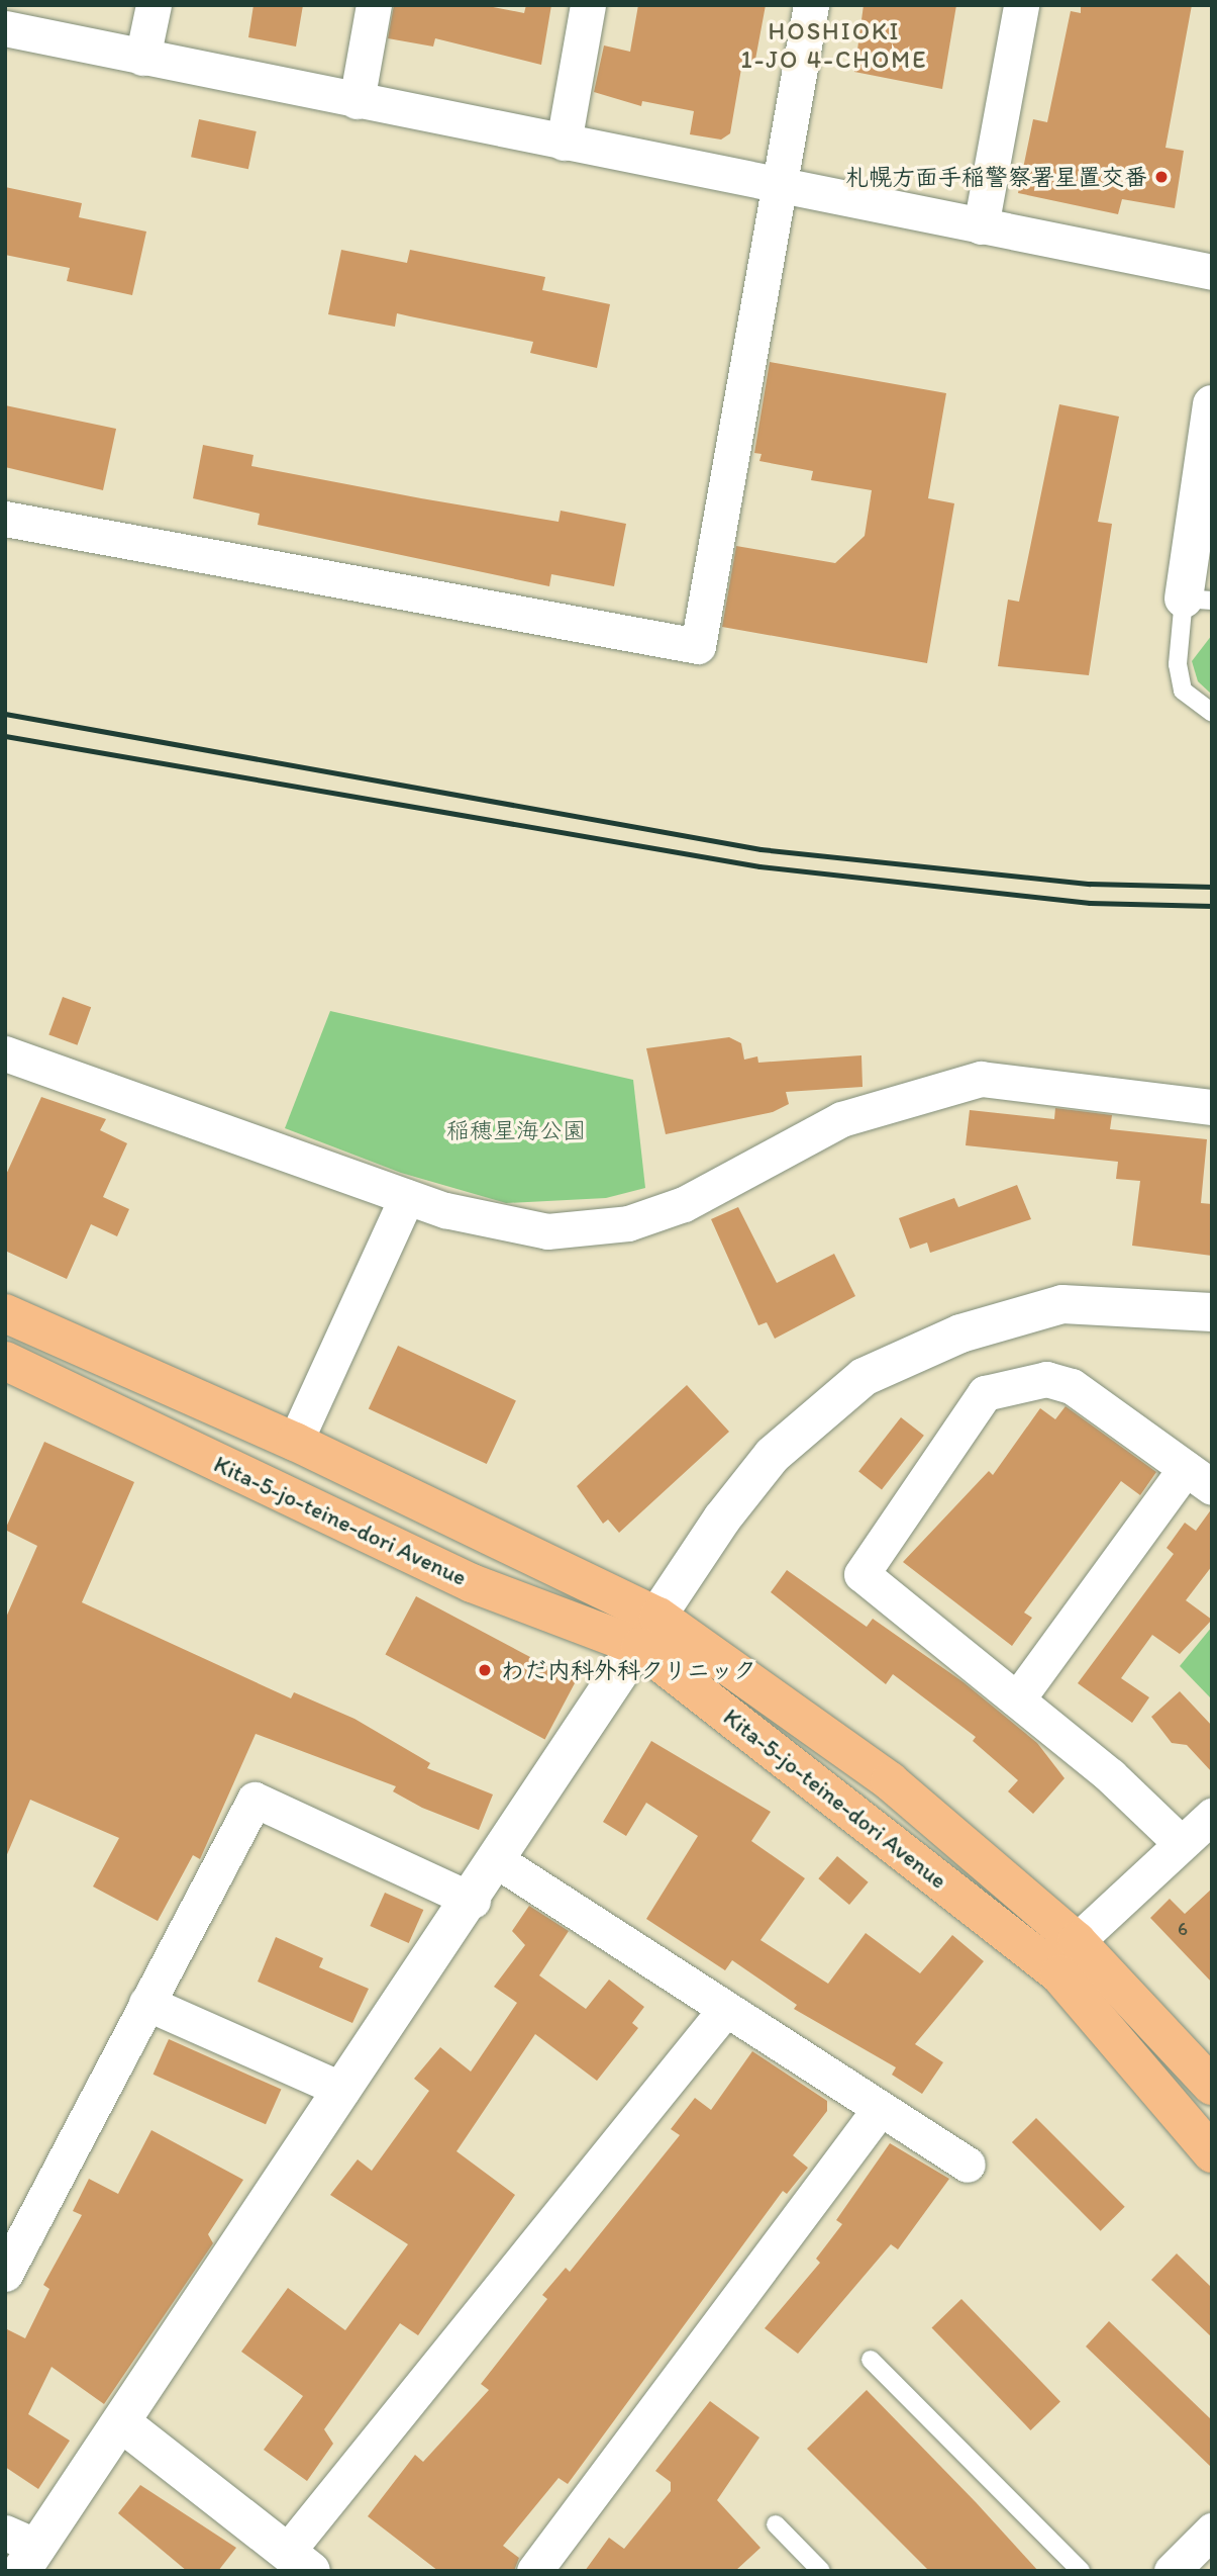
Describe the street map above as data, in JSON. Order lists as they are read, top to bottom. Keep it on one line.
{"streets":{"highway":["Kita-5-jo-teine-dori Avenue"]},"districts":["HOSHIOKI 1-JO 4-CHOME"],"parks":["稲穂星海公園"],"places":["札幌方面手稲警察署星置交番","わだ内科外科クリニック"],"house_numbers":["6"]}
